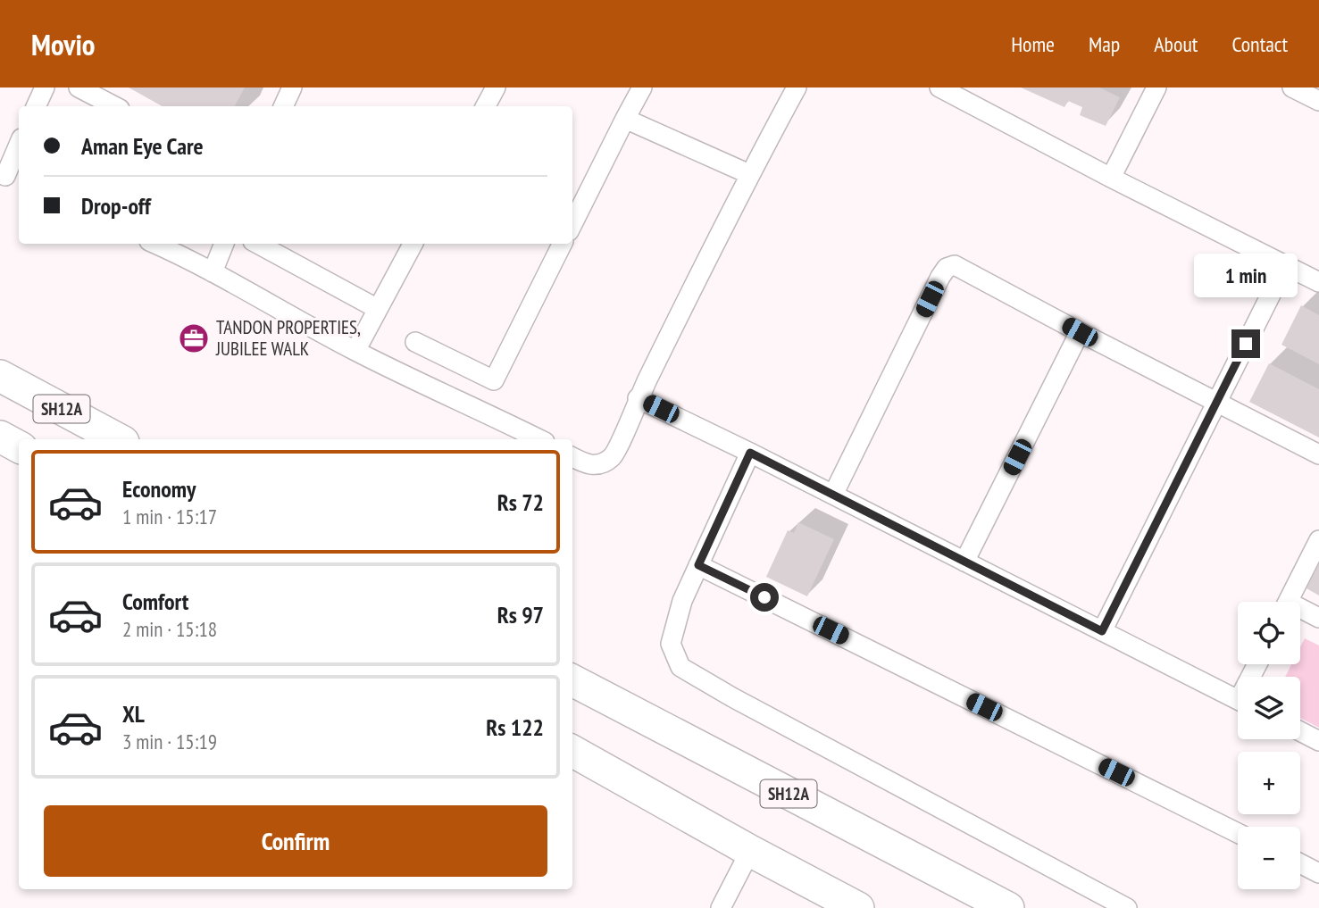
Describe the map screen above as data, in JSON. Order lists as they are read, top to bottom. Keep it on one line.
{"streets":{"main road":["SH12A"]},"places":{"office":["TANDON PROPERTIES, JUBILEE WALK"]},"page":{"header":"Movio","nav":["Home","Map","About","Contact"],"banner":["Aman Eye Care","Drop-off"],"bubble":"1 min","list":[{"name":"Economy","note":"1 min · 15:17","value":"Rs 72"},{"name":"Comfort","note":"2 min · 15:18","value":"Rs 97"},{"name":"XL","note":"3 min · 15:19","value":"Rs 122"}],"map_buttons":["+","−"],"buttons":"Confirm"}}
